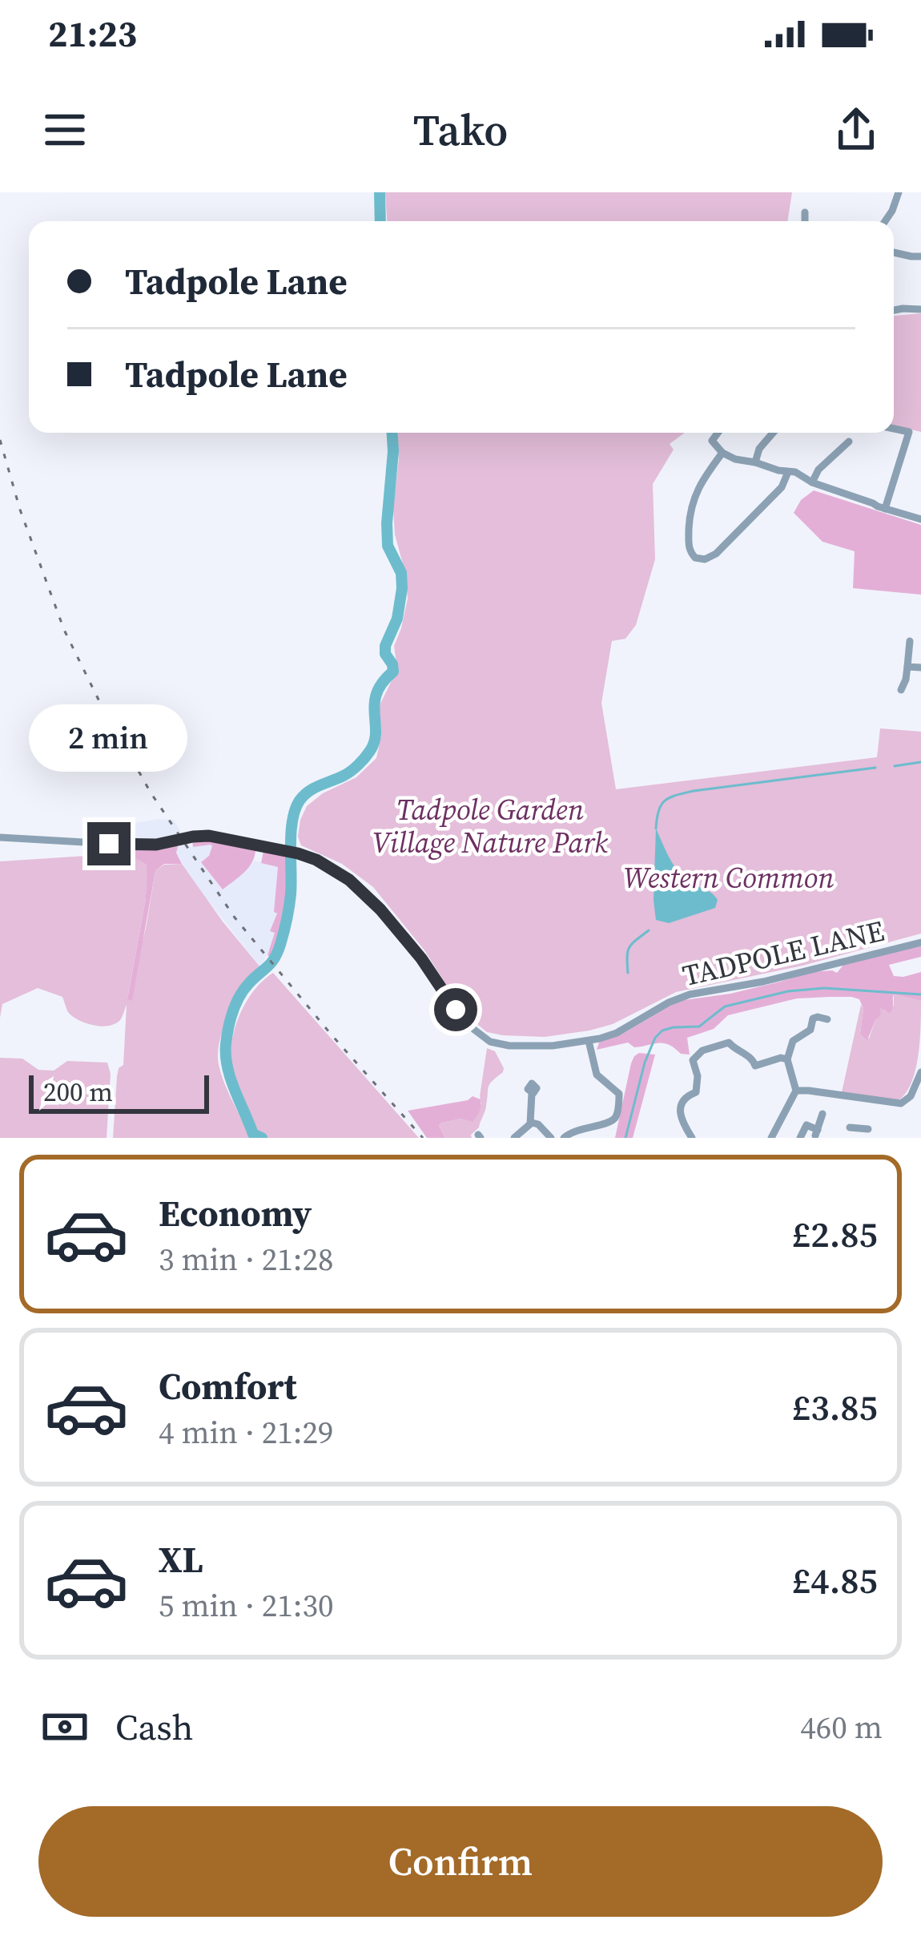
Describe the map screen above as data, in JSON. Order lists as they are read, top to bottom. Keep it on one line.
{"streets":{"street":["TADPOLE LANE"]},"parks":["Tadpole Garden Village Nature Park","Western Common"],"scale_bar":"200 m","page":{"status":"21:23","header":"Tako","banner":["Tadpole Lane","Tadpole Lane"],"bubble":"2 min","scale":"200 m","list":[{"name":"Economy","note":"3 min · 21:28","value":"£2.85"},{"name":"Comfort","note":"4 min · 21:29","value":"£3.85"},{"name":"XL","note":"5 min · 21:30","value":"£4.85"}],"pay":["Cash","460 m"],"buttons":"Confirm"}}
